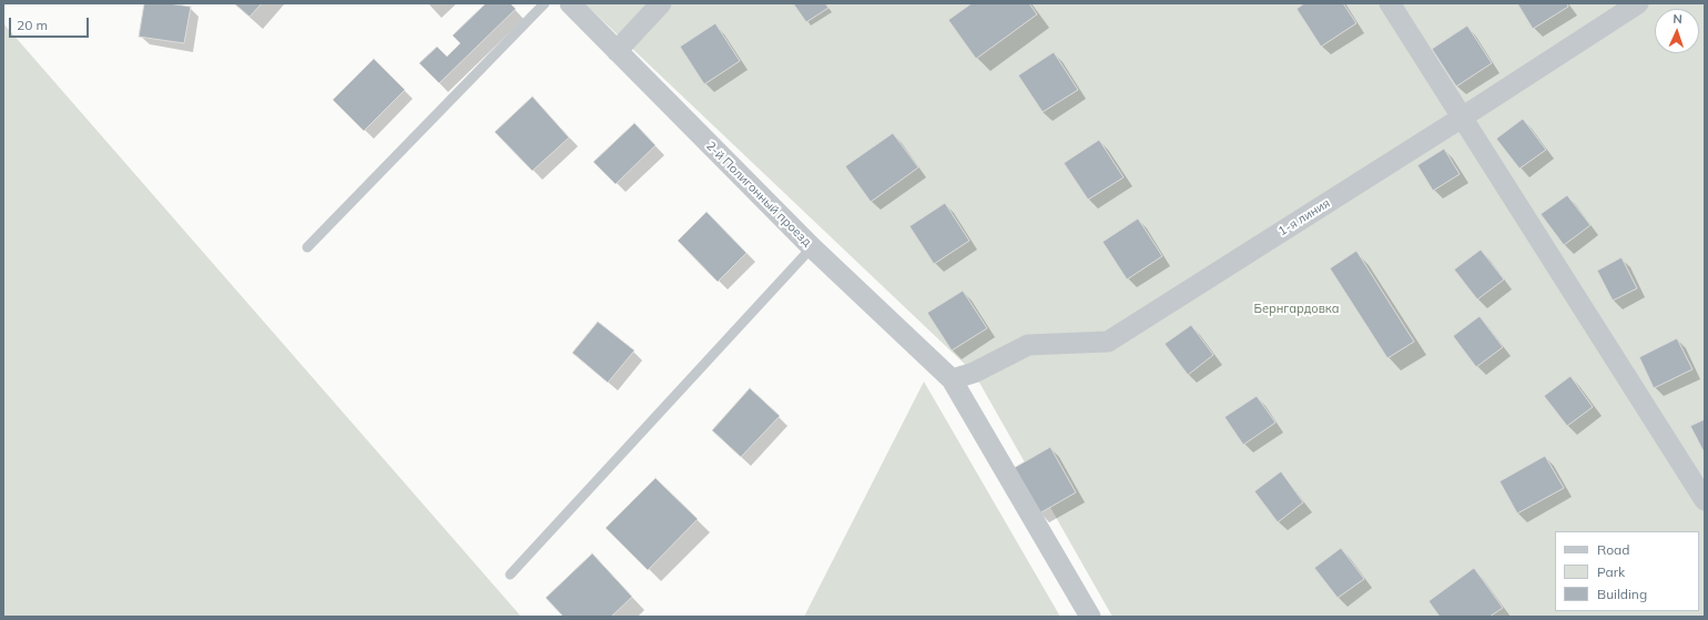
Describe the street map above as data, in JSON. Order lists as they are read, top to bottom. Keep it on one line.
{"streets":{"street":["2-й Полигонный проезд","1-я линия"]},"crossings":[["2-й Полигонный проезд","1-я линия"]],"parks":["Бернгардовка"],"legend":["Road","Park","Building"],"scale_bar":"20 m","north":"top"}
